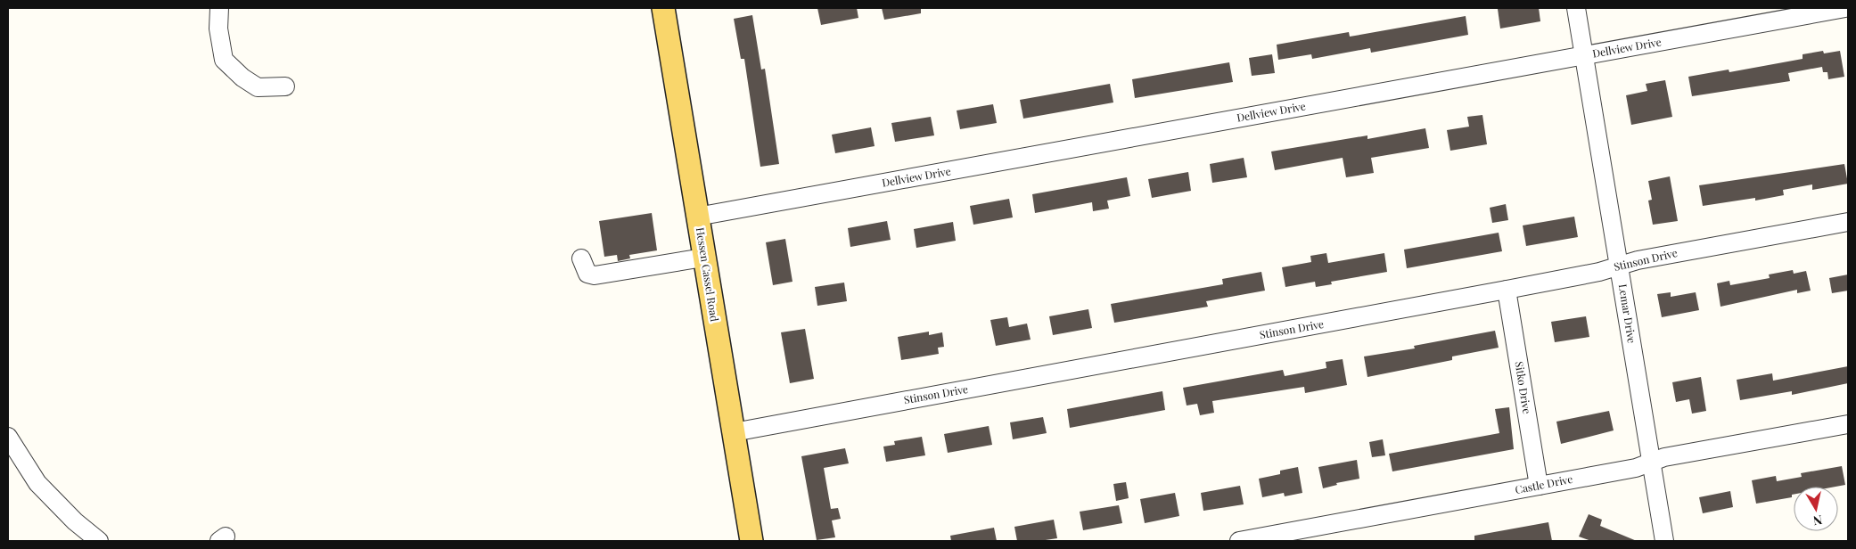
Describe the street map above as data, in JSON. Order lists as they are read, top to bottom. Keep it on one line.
{"streets":{"main road":["Hessen Cassel Road"],"street":["Dellview Drive","Stinson Drive","Lemar Drive","Sitko Drive","Castle Drive"]},"crossings":[["Dellview Drive","Hessen Cassel Road"],["Dellview Drive","Lemar Drive"],["Stinson Drive","Hessen Cassel Road"],["Stinson Drive","Lemar Drive"],["Stinson Drive","Sitko Drive"],["Lemar Drive","Castle Drive"],["Sitko Drive","Castle Drive"]],"north":"bottom"}
